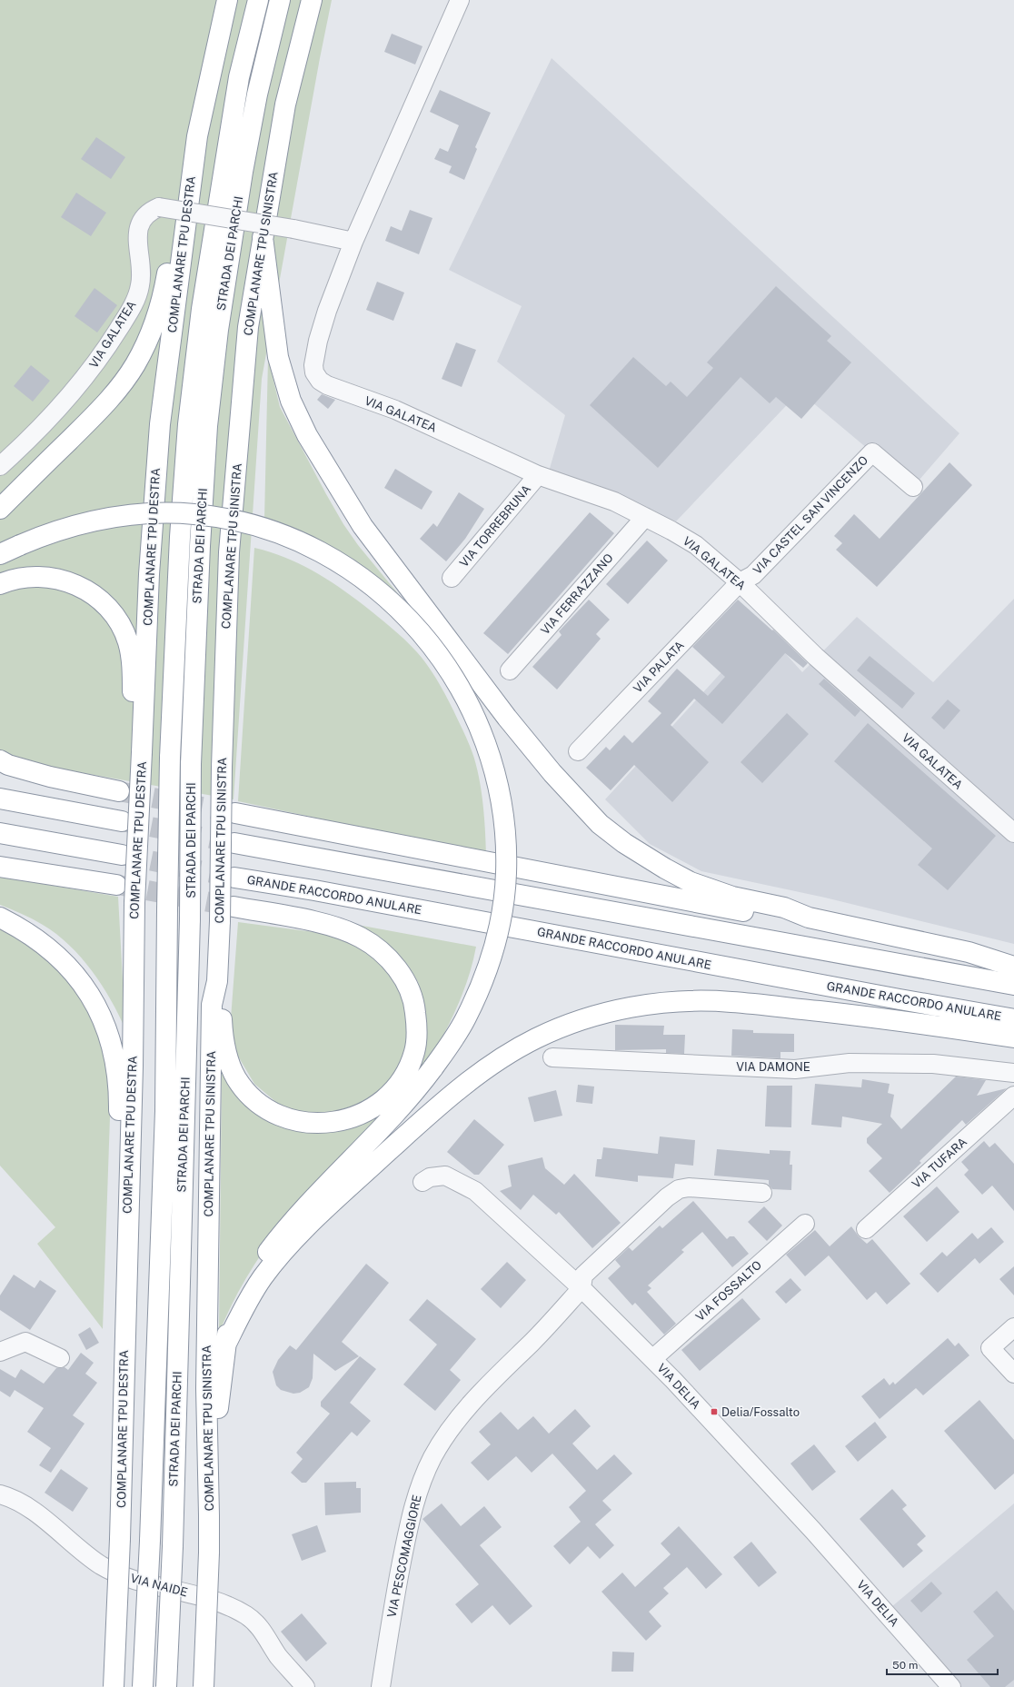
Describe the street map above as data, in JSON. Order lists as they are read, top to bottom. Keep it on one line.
{"streets":{"highway":["STRADA DEI PARCHI","COMPLANARE TPU SINISTRA","COMPLANARE TPU DESTRA","GRANDE RACCORDO ANULARE"],"street":["VIA GALATEA","VIA CASTEL SAN VINCENZO","VIA TORREBRUNA","VIA FERRAZZANO","VIA PALATA","VIA DAMONE","VIA TUFARA","VIA FOSSALTO","VIA DELIA","VIA PESCOMAGGIORE","VIA NAIDE"]},"crossings":[["VIA GALATEA","VIA CASTEL SAN VINCENZO"],["VIA GALATEA","VIA TORREBRUNA"],["VIA GALATEA","VIA FERRAZZANO"],["VIA GALATEA","VIA PALATA"],["VIA CASTEL SAN VINCENZO","VIA PALATA"],["VIA FOSSALTO","VIA DELIA"],["VIA DELIA","VIA PESCOMAGGIORE"]],"places":{"transit":["Delia/Fossalto"]},"scale_bar":"50 m"}
